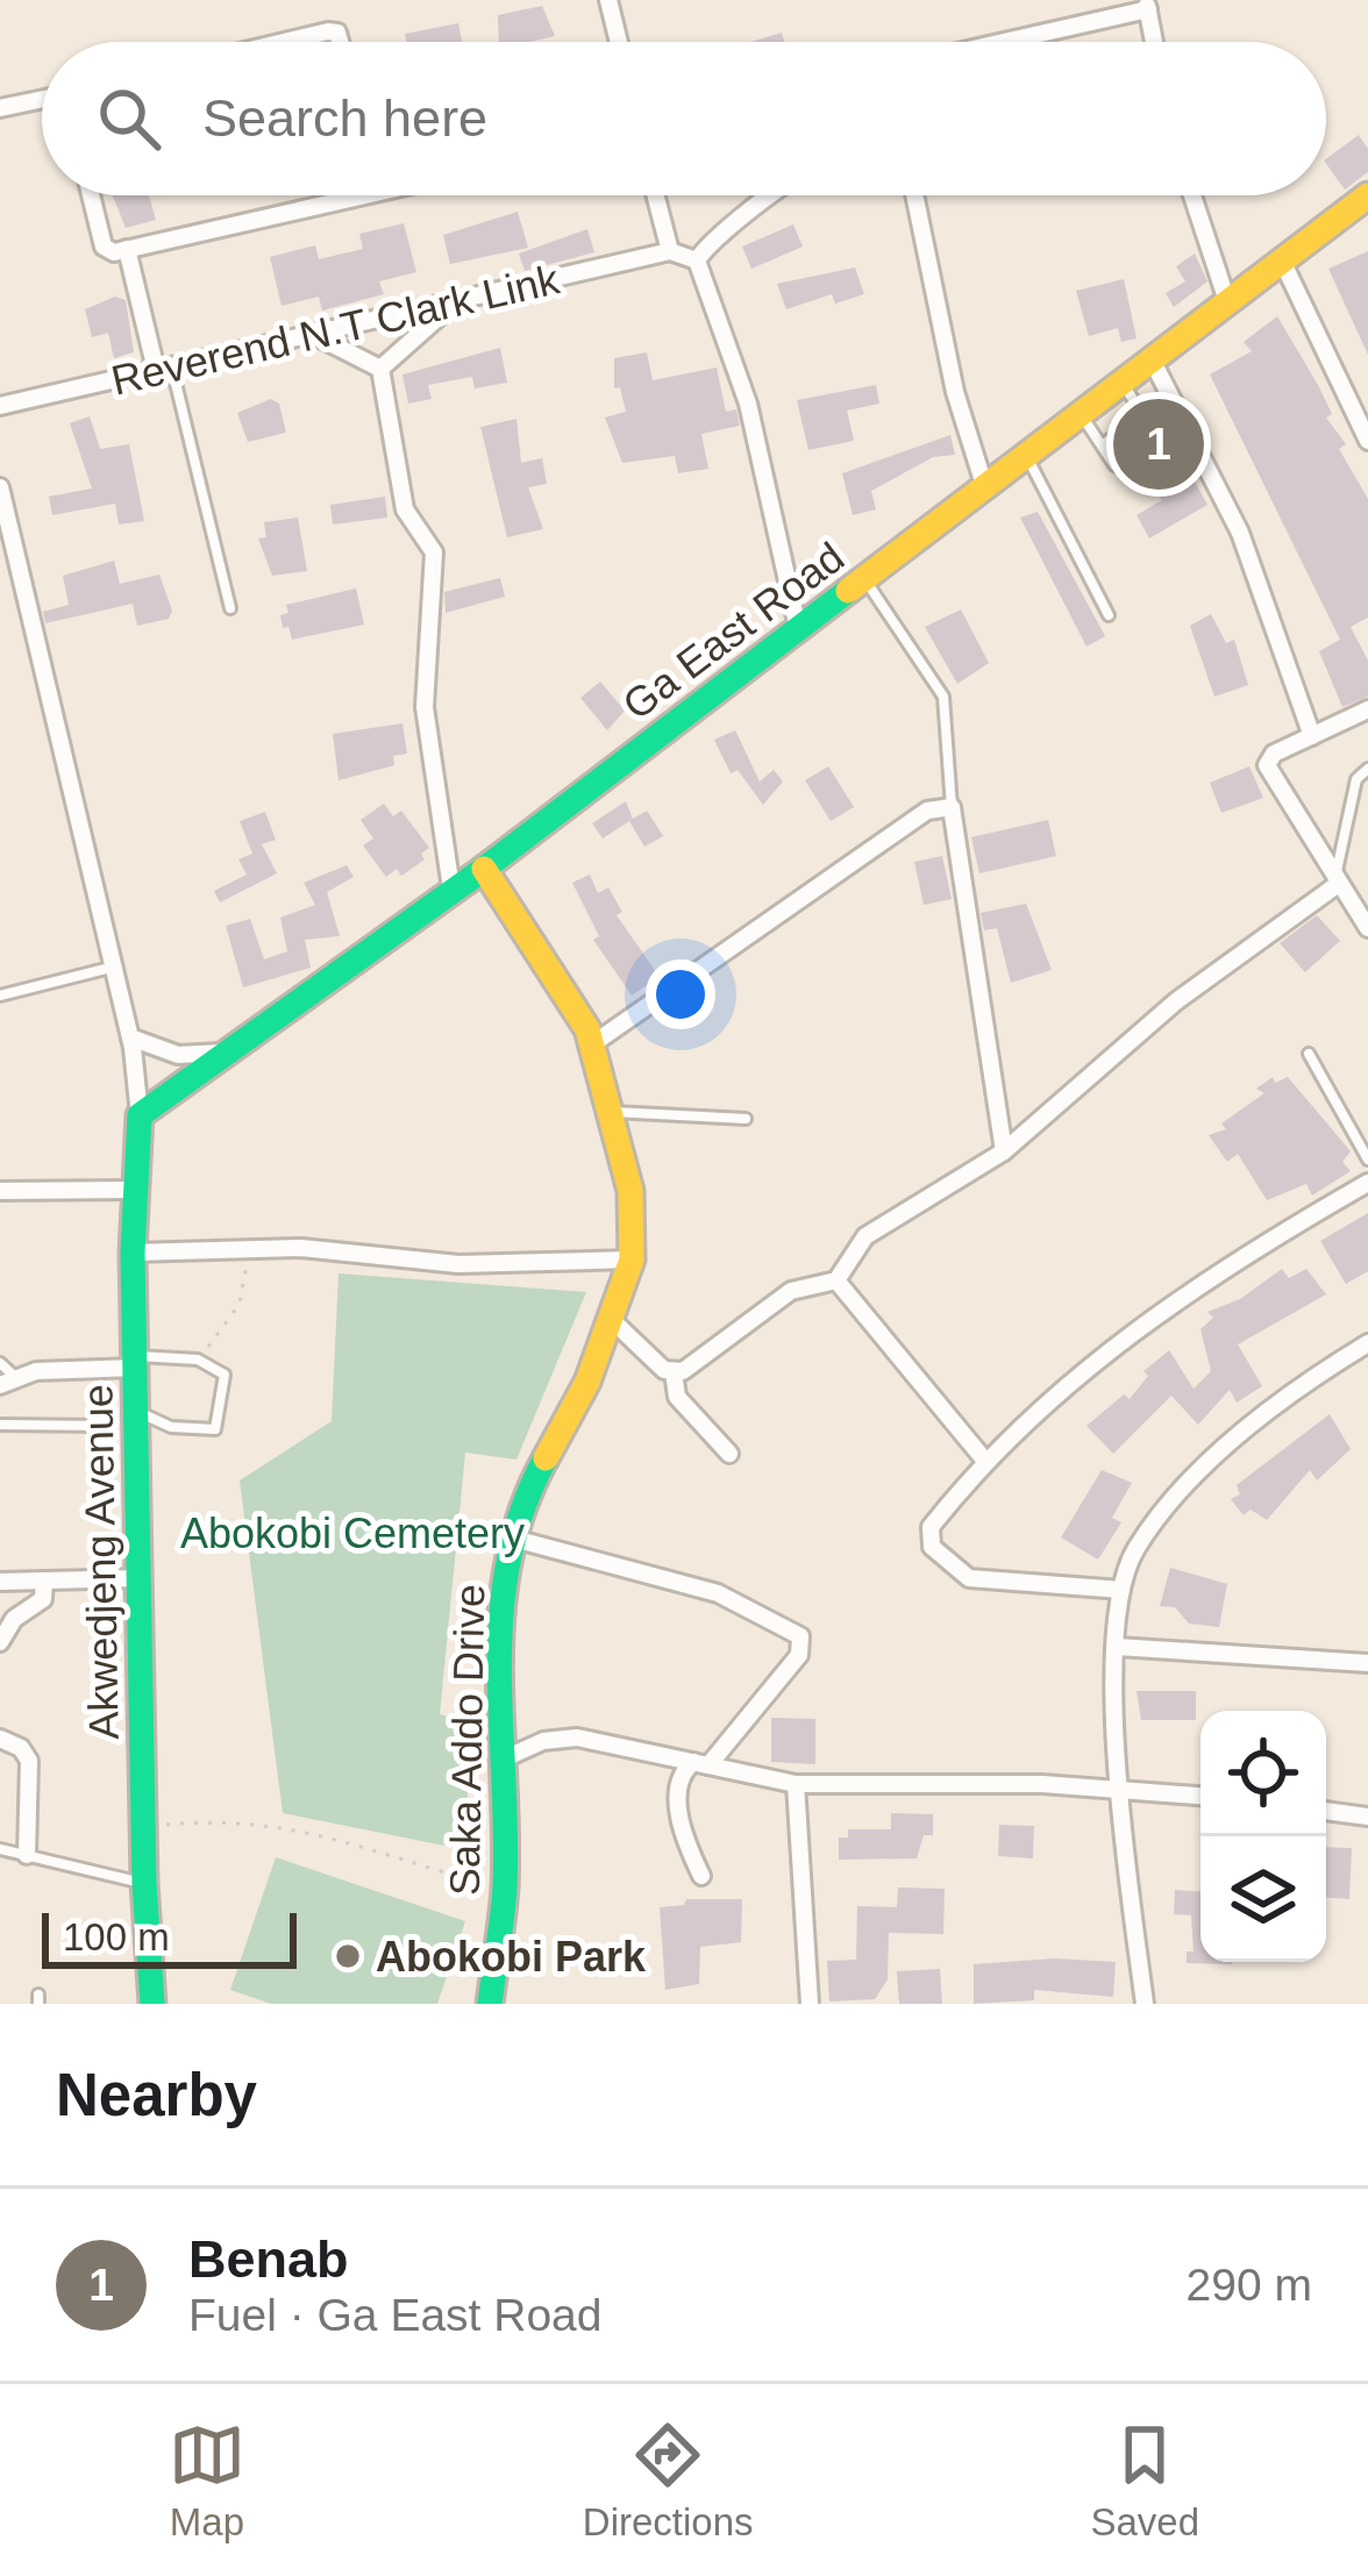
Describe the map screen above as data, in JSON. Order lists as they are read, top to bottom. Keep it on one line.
{"streets":{"street":["Reverend N.T Clark Link","Ga East Road","Akwedjeng Avenue","Saka Addo Drive"]},"crossings":[["Ga East Road","Akwedjeng Avenue"],["Ga East Road","Saka Addo Drive"]],"parks":["Abokobi Cemetery"],"places":["Abokobi Park"],"scale_bar":"100 m","page":{"search":"Search here","pins":"1","scale":"100 m","heading":"Nearby","list":[{"mark":"1","name":"Benab","note":"Fuel · Ga East Road","value":"290 m"}],"nav":["Map","Directions","Saved"]}}
